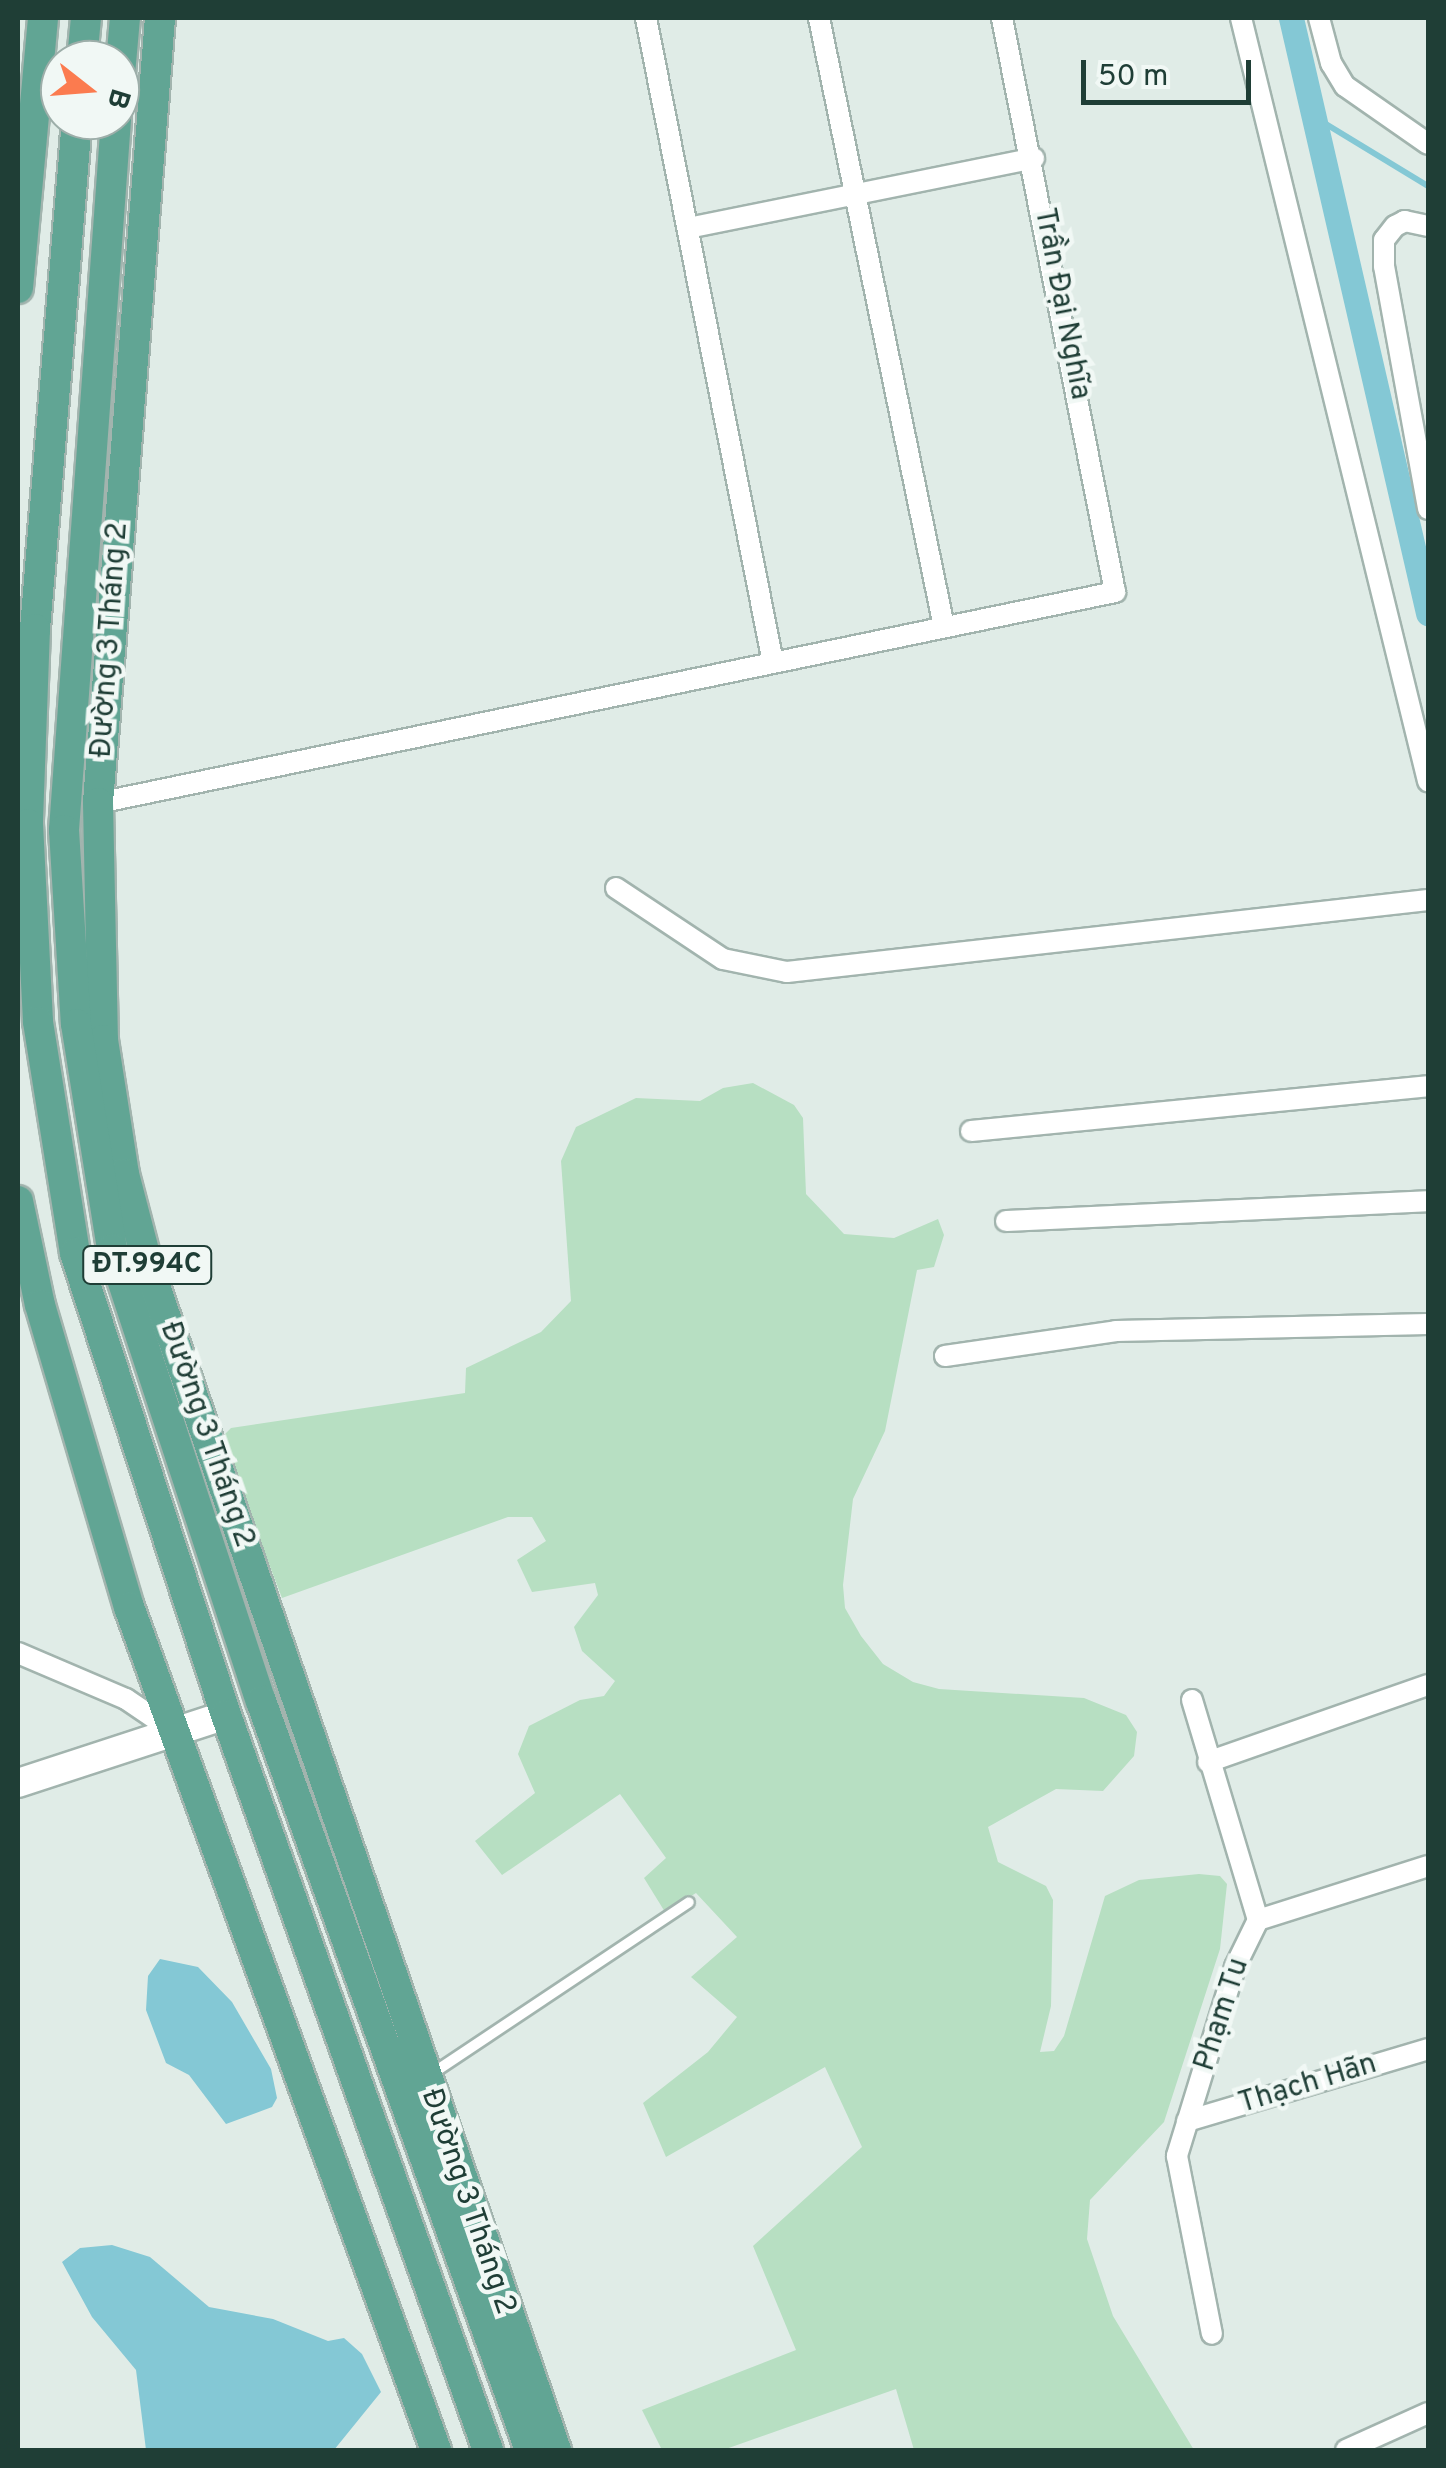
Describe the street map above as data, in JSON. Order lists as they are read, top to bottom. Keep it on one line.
{"streets":{"main road":["Đường 3 Tháng 2","ĐT.994C"],"street":["Trần Đại Nghĩa","Phạm Tu","Thạch Hãn"]},"crossings":[["Phạm Tu","Thạch Hãn"]],"scale_bar":"50 m","north":"right"}
